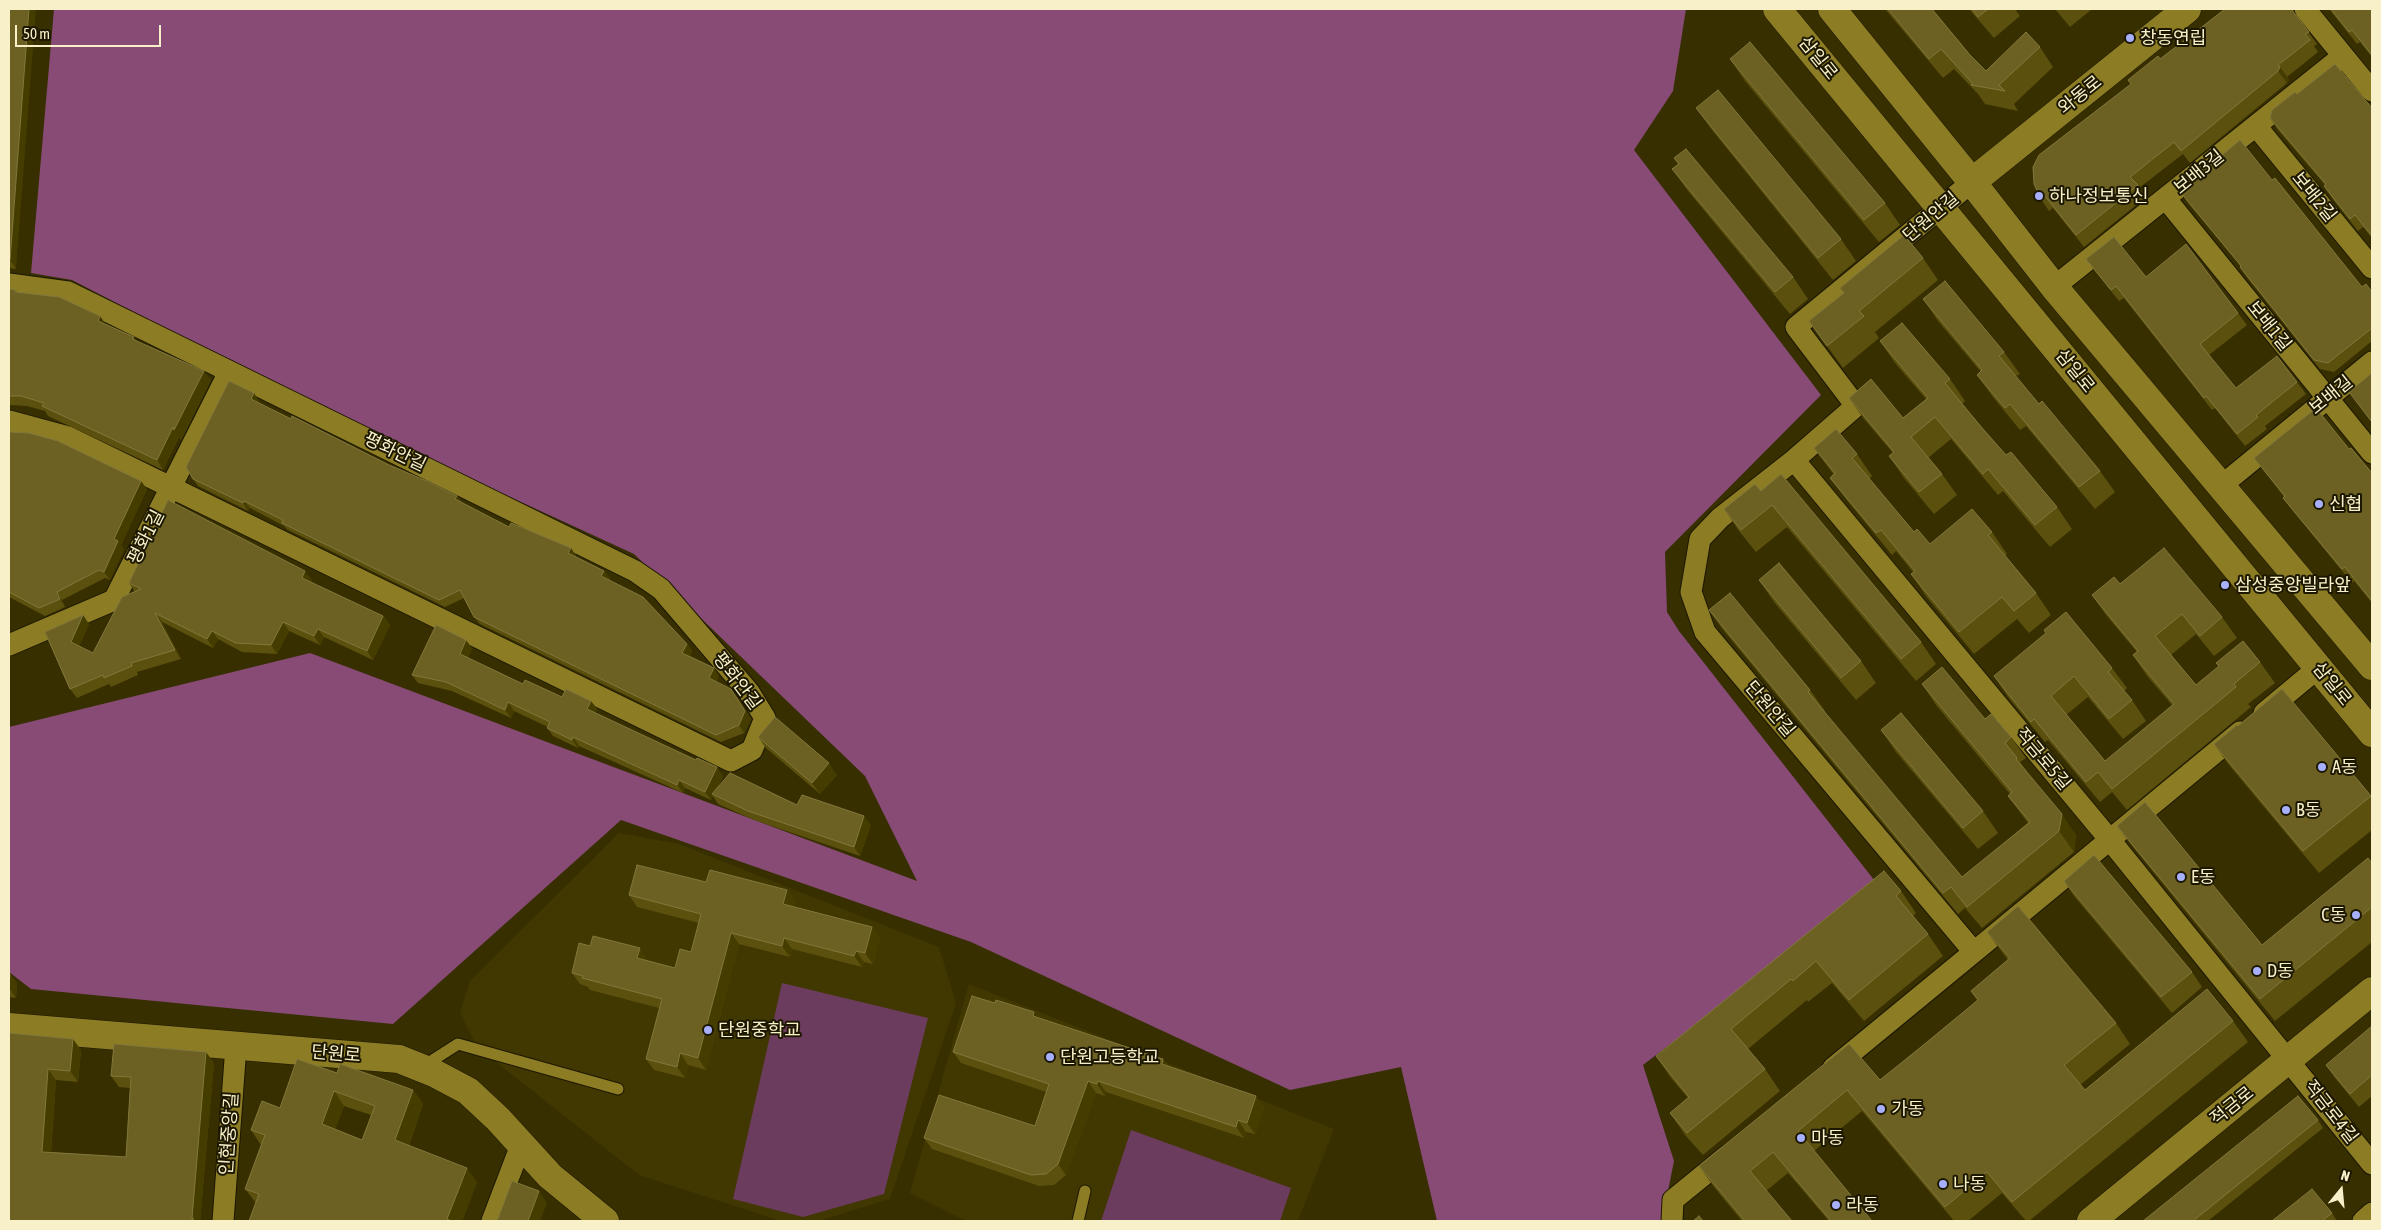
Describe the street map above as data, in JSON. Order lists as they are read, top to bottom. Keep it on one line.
{"streets":{"main road":["삼일로","와동로","단원로","적금로"],"street":["보배3길","보배2길","단원안길","보배1길","보배길","평화안길","평화1길","적금로5길","적금로4길","인현중앙길"]},"crossings":[["삼일로","단원안길"],["와동로","단원안길"],["보배3길","보배2길"],["보배3길","보배1길"],["단원안길","적금로5길"],["보배1길","보배길"],["평화안길","평화1길"],["적금로5길","적금로"],["적금로5길","적금로4길"],["단원로","인현중앙길"],["적금로","적금로4길"]],"places":["창동연립","하나정보통신","신협","삼성중앙빌라앞","A동","B동","E동","C동","D동","단원중학교","단원고등학교","가동","마동","나동","라동"],"scale_bar":"50 m","north":"top"}
